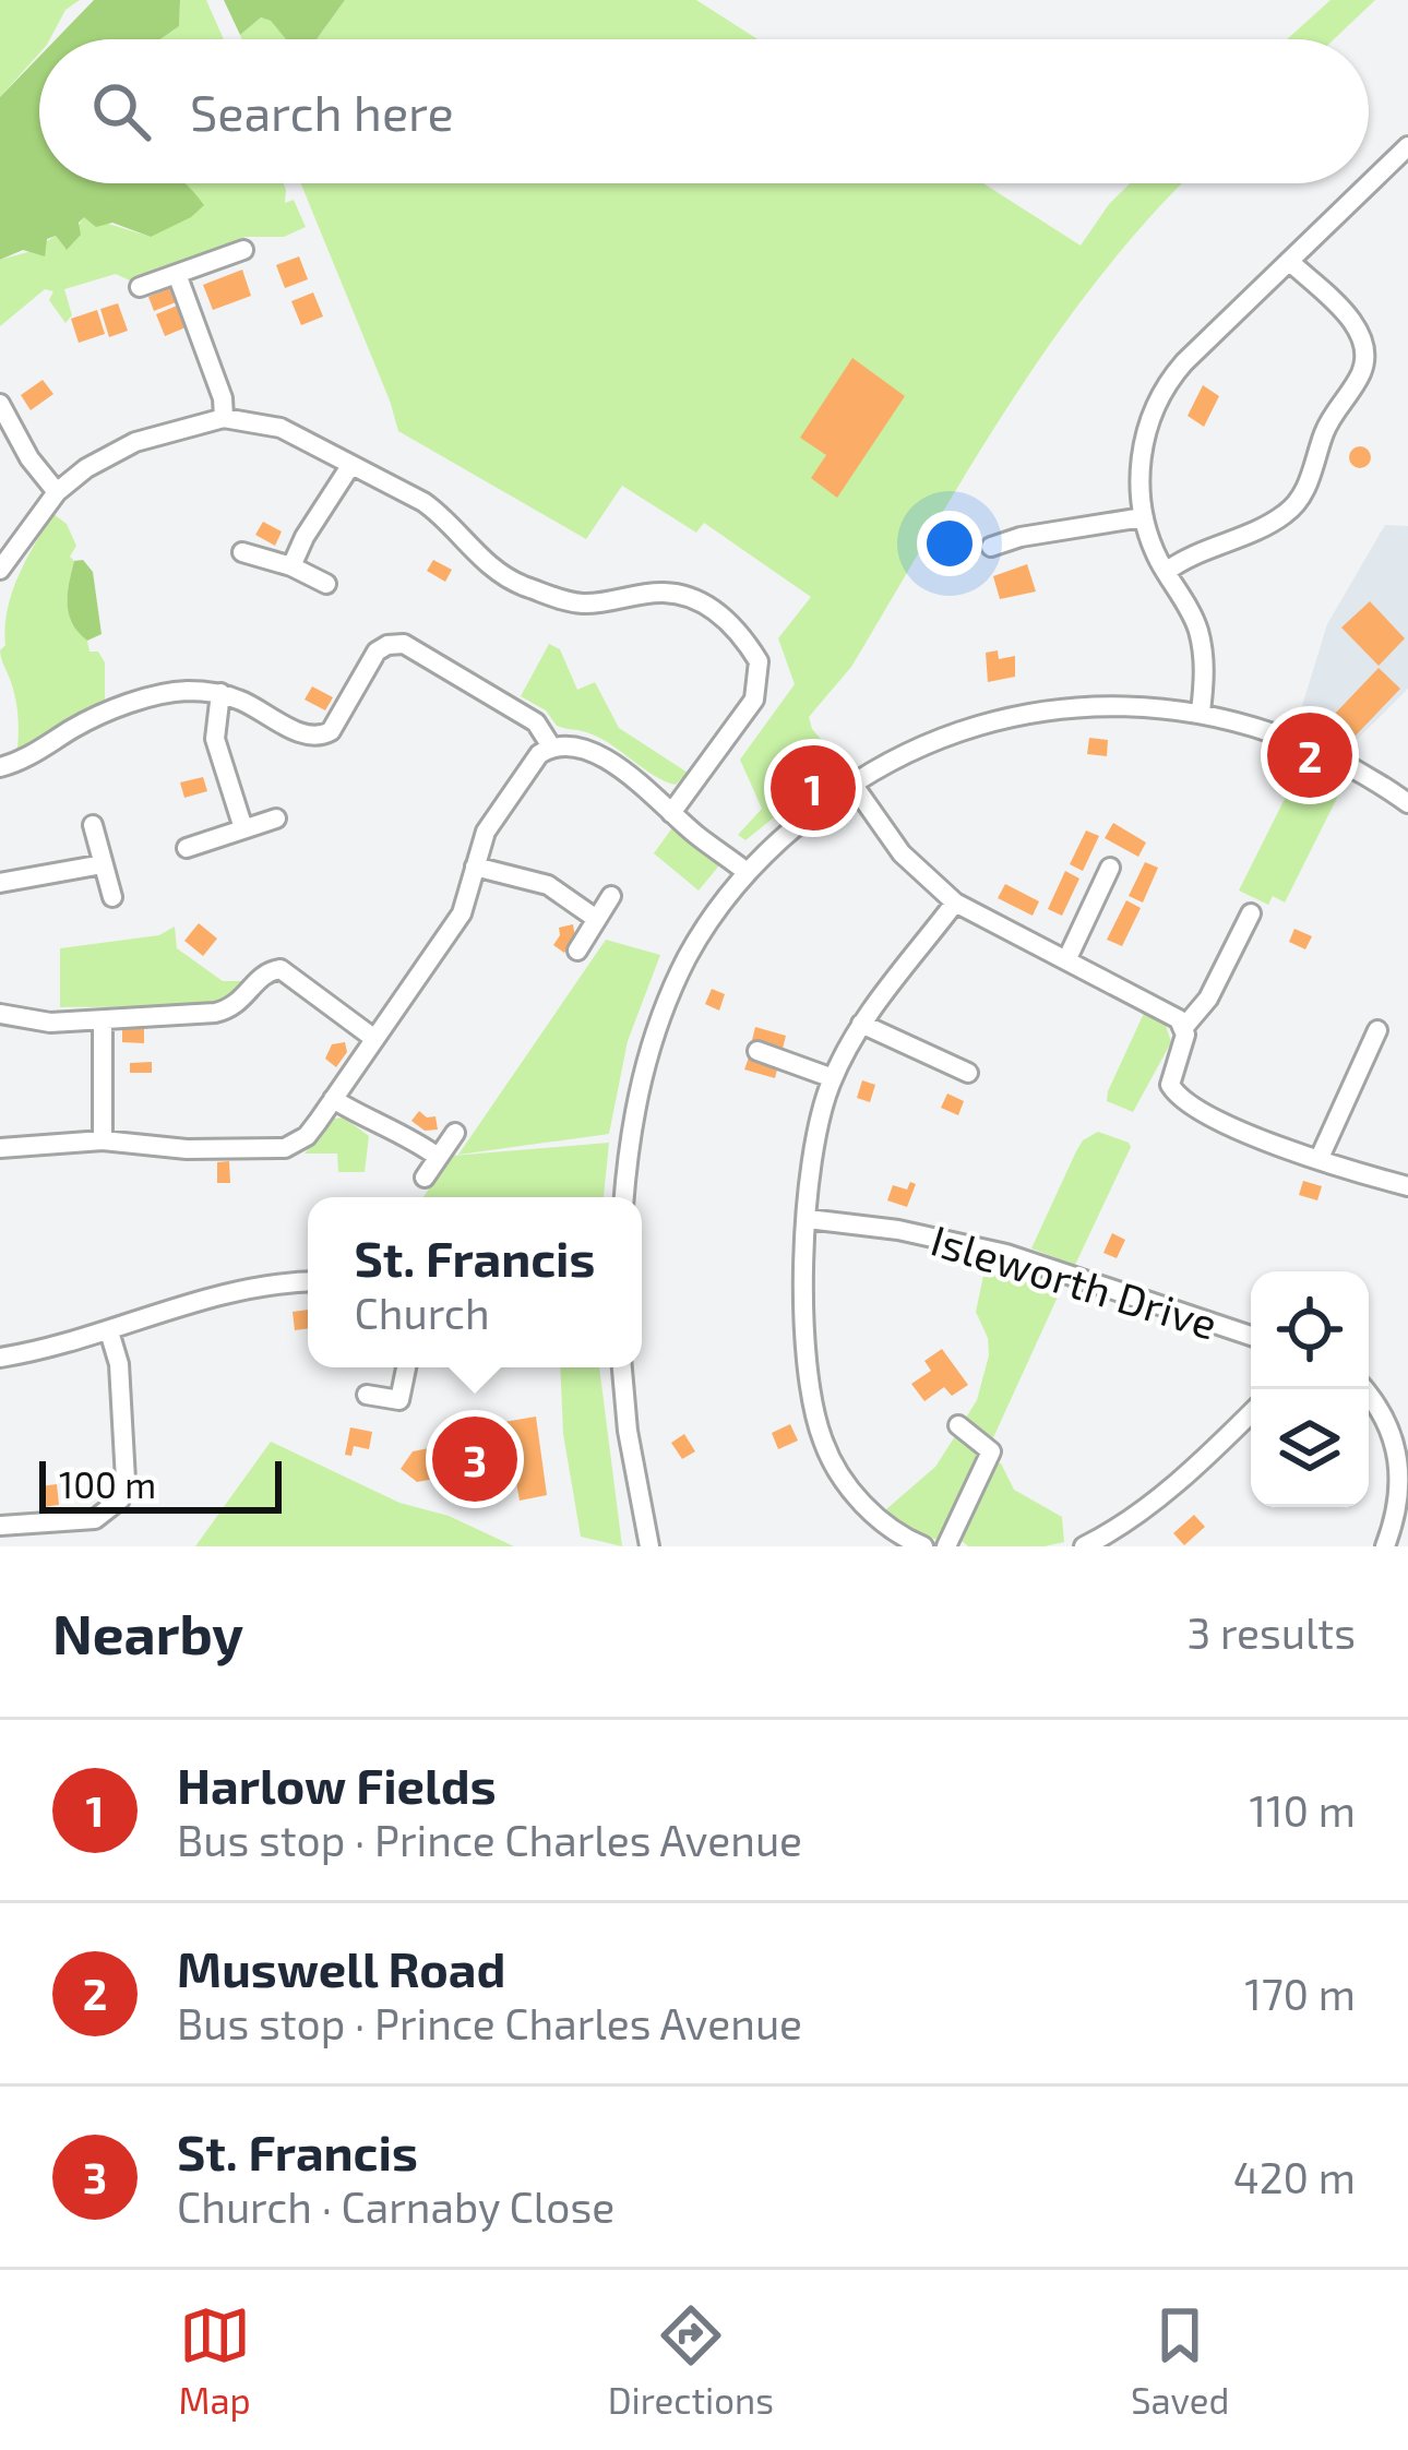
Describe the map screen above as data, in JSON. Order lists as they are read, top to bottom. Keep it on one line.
{"streets":{"street":["Isleworth Drive"]},"scale_bar":"100 m","page":{"search":"Search here","pins":["2","1","3"],"popup":["St. Francis","Church"],"scale":"100 m","heading":["Nearby","3 results"],"list":[{"mark":"1","name":"Harlow Fields","note":"Bus stop · Prince Charles Avenue","value":"110 m"},{"mark":"2","name":"Muswell Road","note":"Bus stop · Prince Charles Avenue","value":"170 m"},{"mark":"3","name":"St. Francis","note":"Church · Carnaby Close","value":"420 m"}],"nav":["Map","Directions","Saved"]}}
